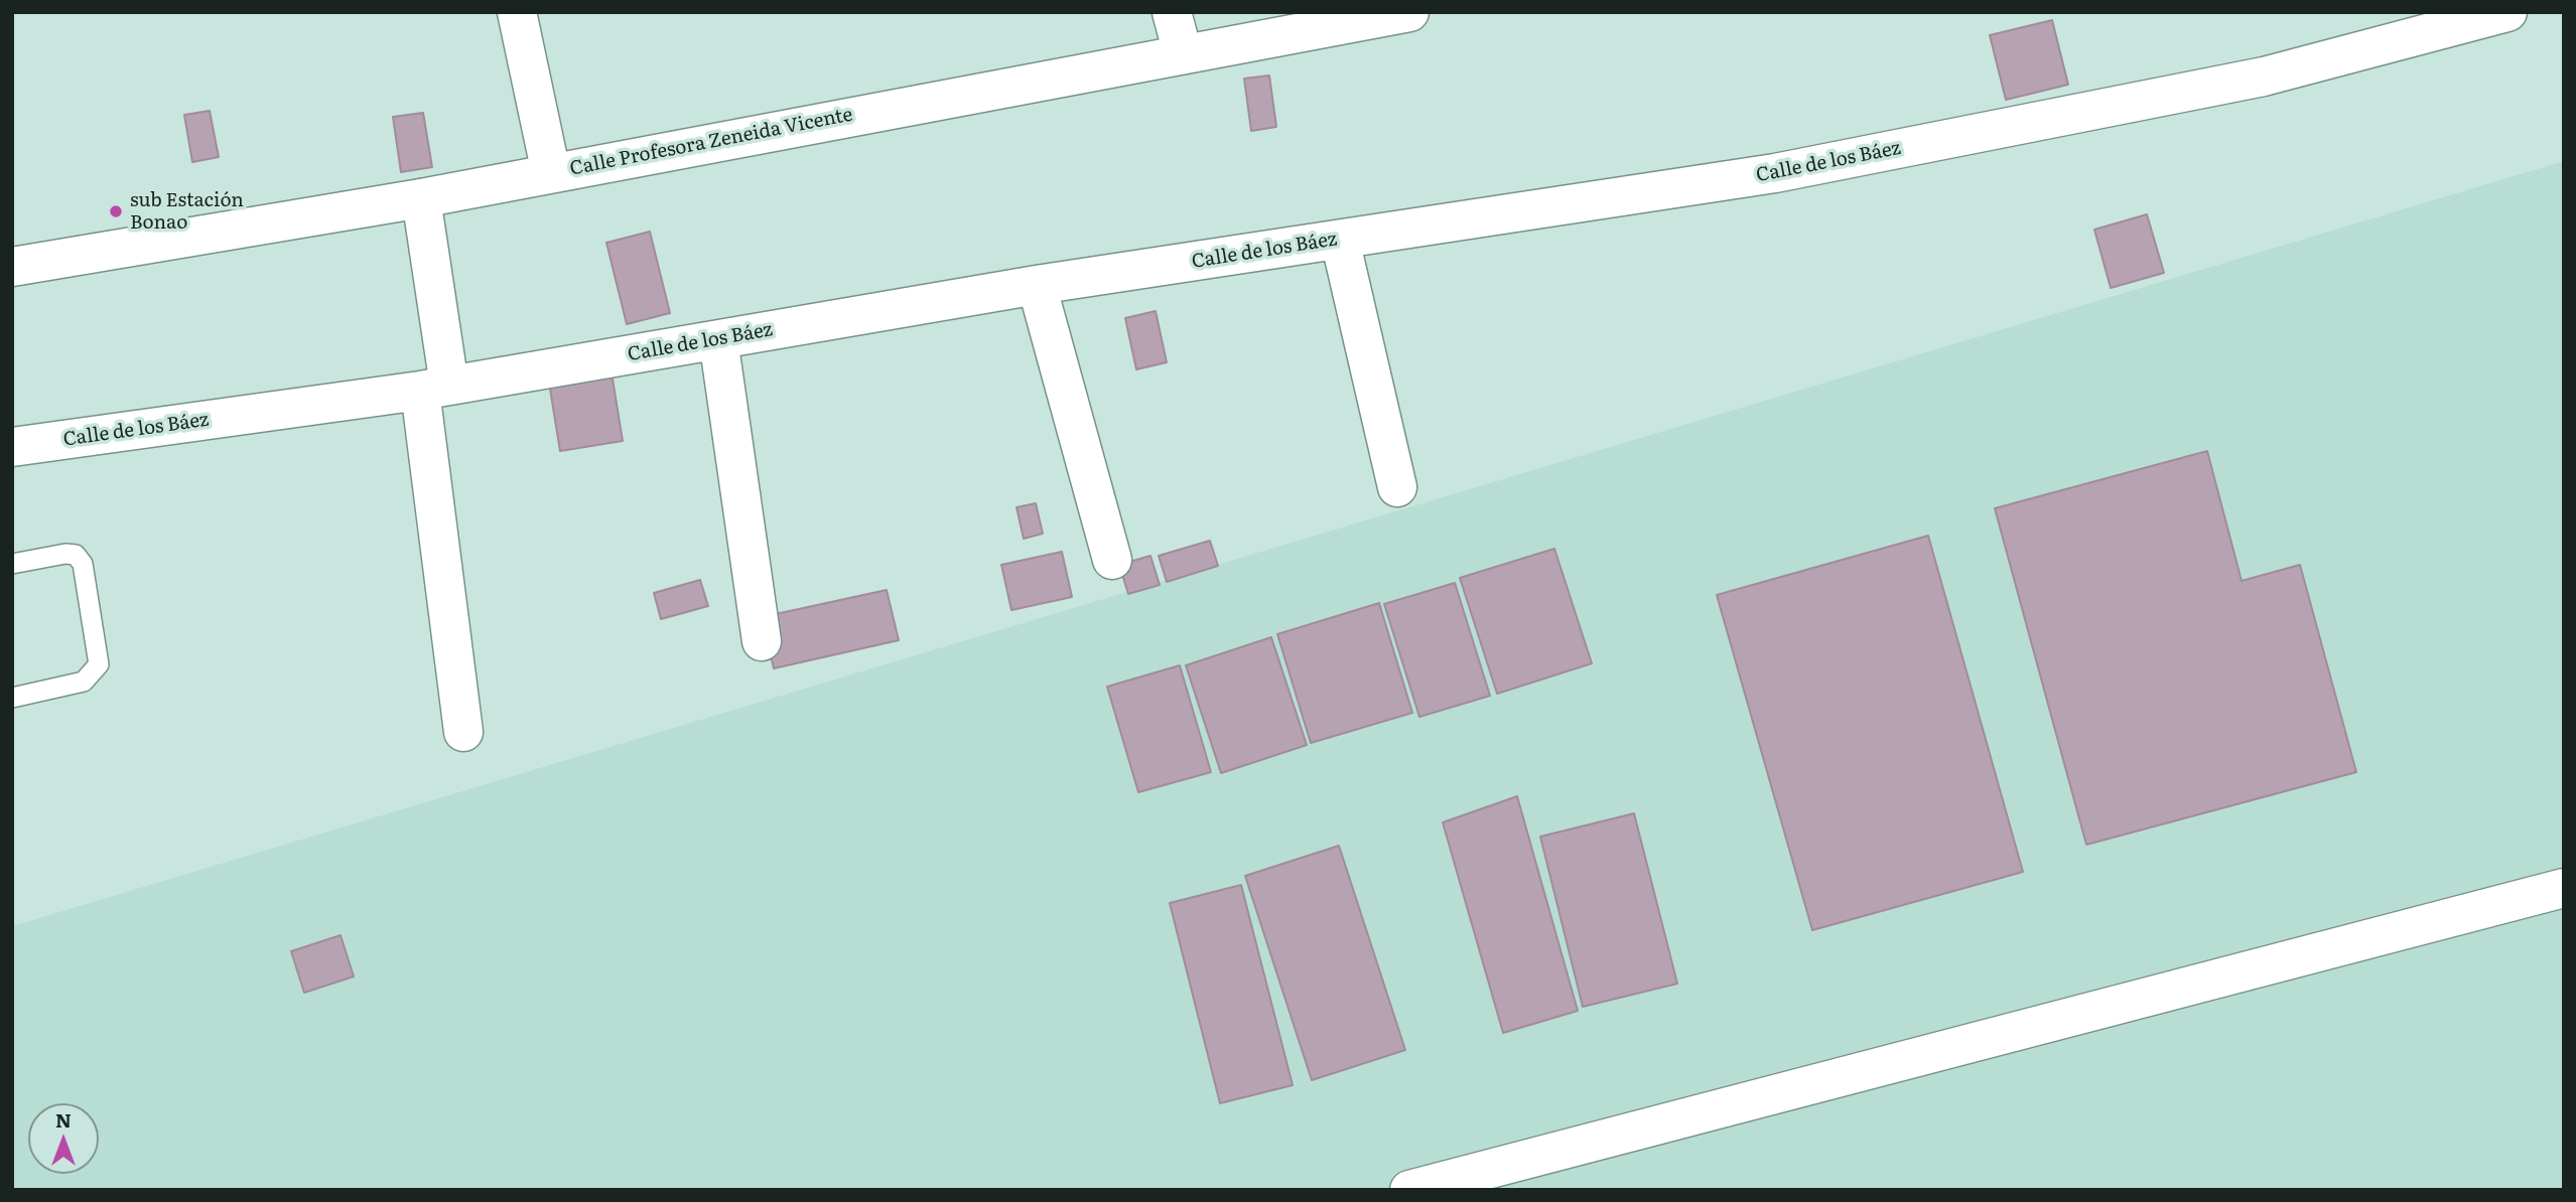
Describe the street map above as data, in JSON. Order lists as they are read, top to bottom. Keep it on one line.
{"streets":{"street":["Calle Profesora Zeneida Vicente","Calle de los Báez"]},"places":["sub Estación Bonao"],"north":"top"}
